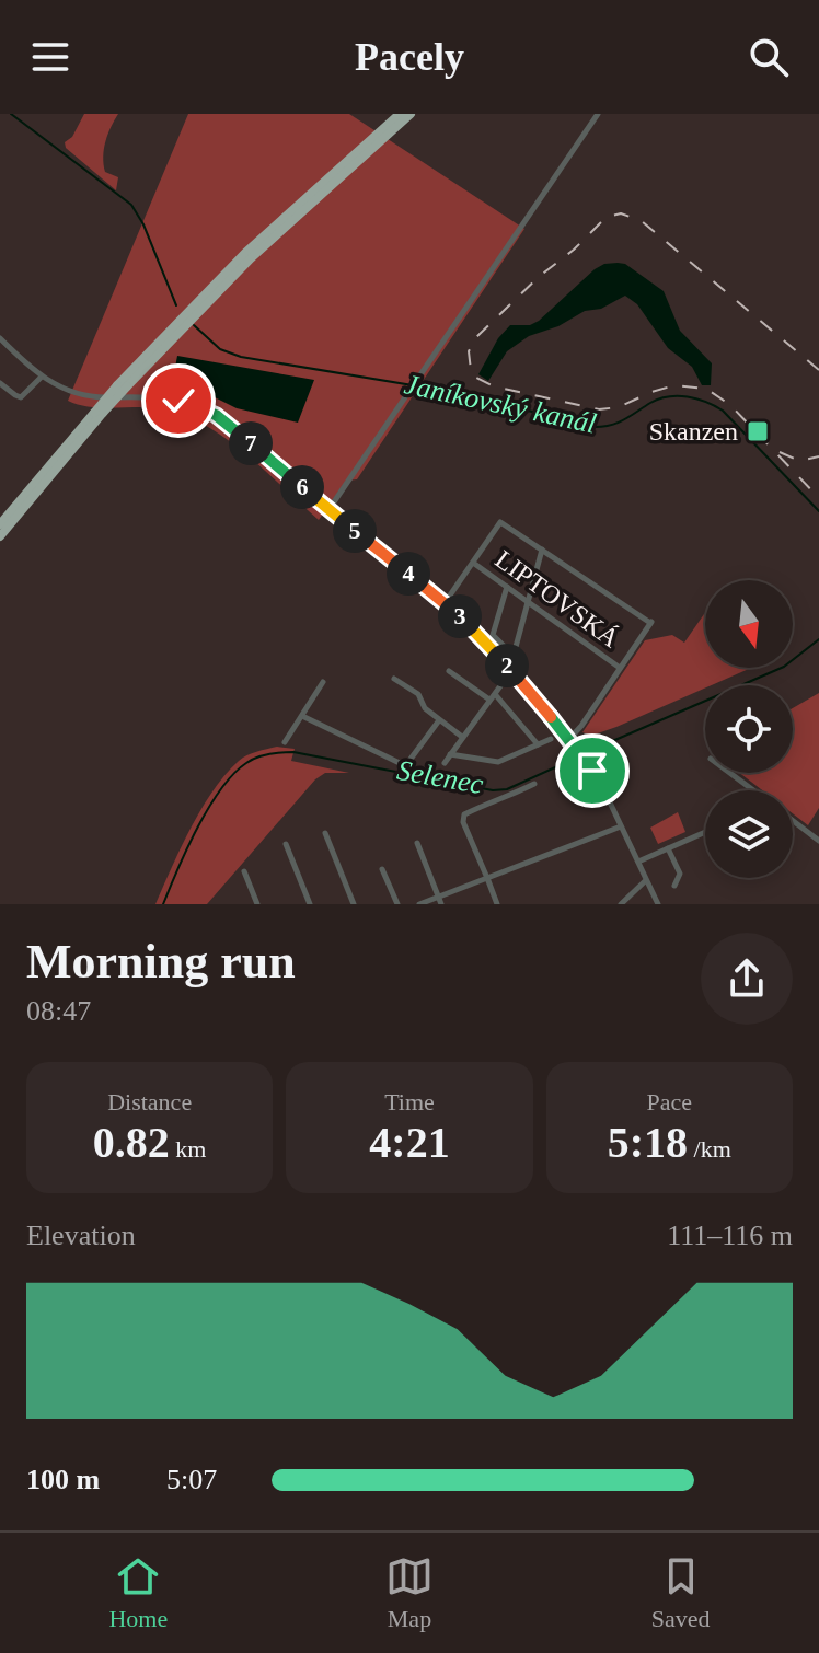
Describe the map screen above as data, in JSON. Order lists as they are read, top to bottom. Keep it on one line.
{"streets":{"street":["LIPTOVSKÁ"]},"water":["Janíkovský kanál","Selenec"],"places":{"transit":["Skanzen"]},"north":"bottom","page":{"header":"Pacely","pins":["7","6","5","4","3","2"],"heading":["Morning run","08:47"],"stats":[["Distance","0.82 km"],["Time","4:21"],["Pace","5:18 /km"]],"chart":["Elevation","111–116 m"],"list":[{"name":"100 m","note":"5:07"}],"tabs":["Home","Map","Saved"]}}
